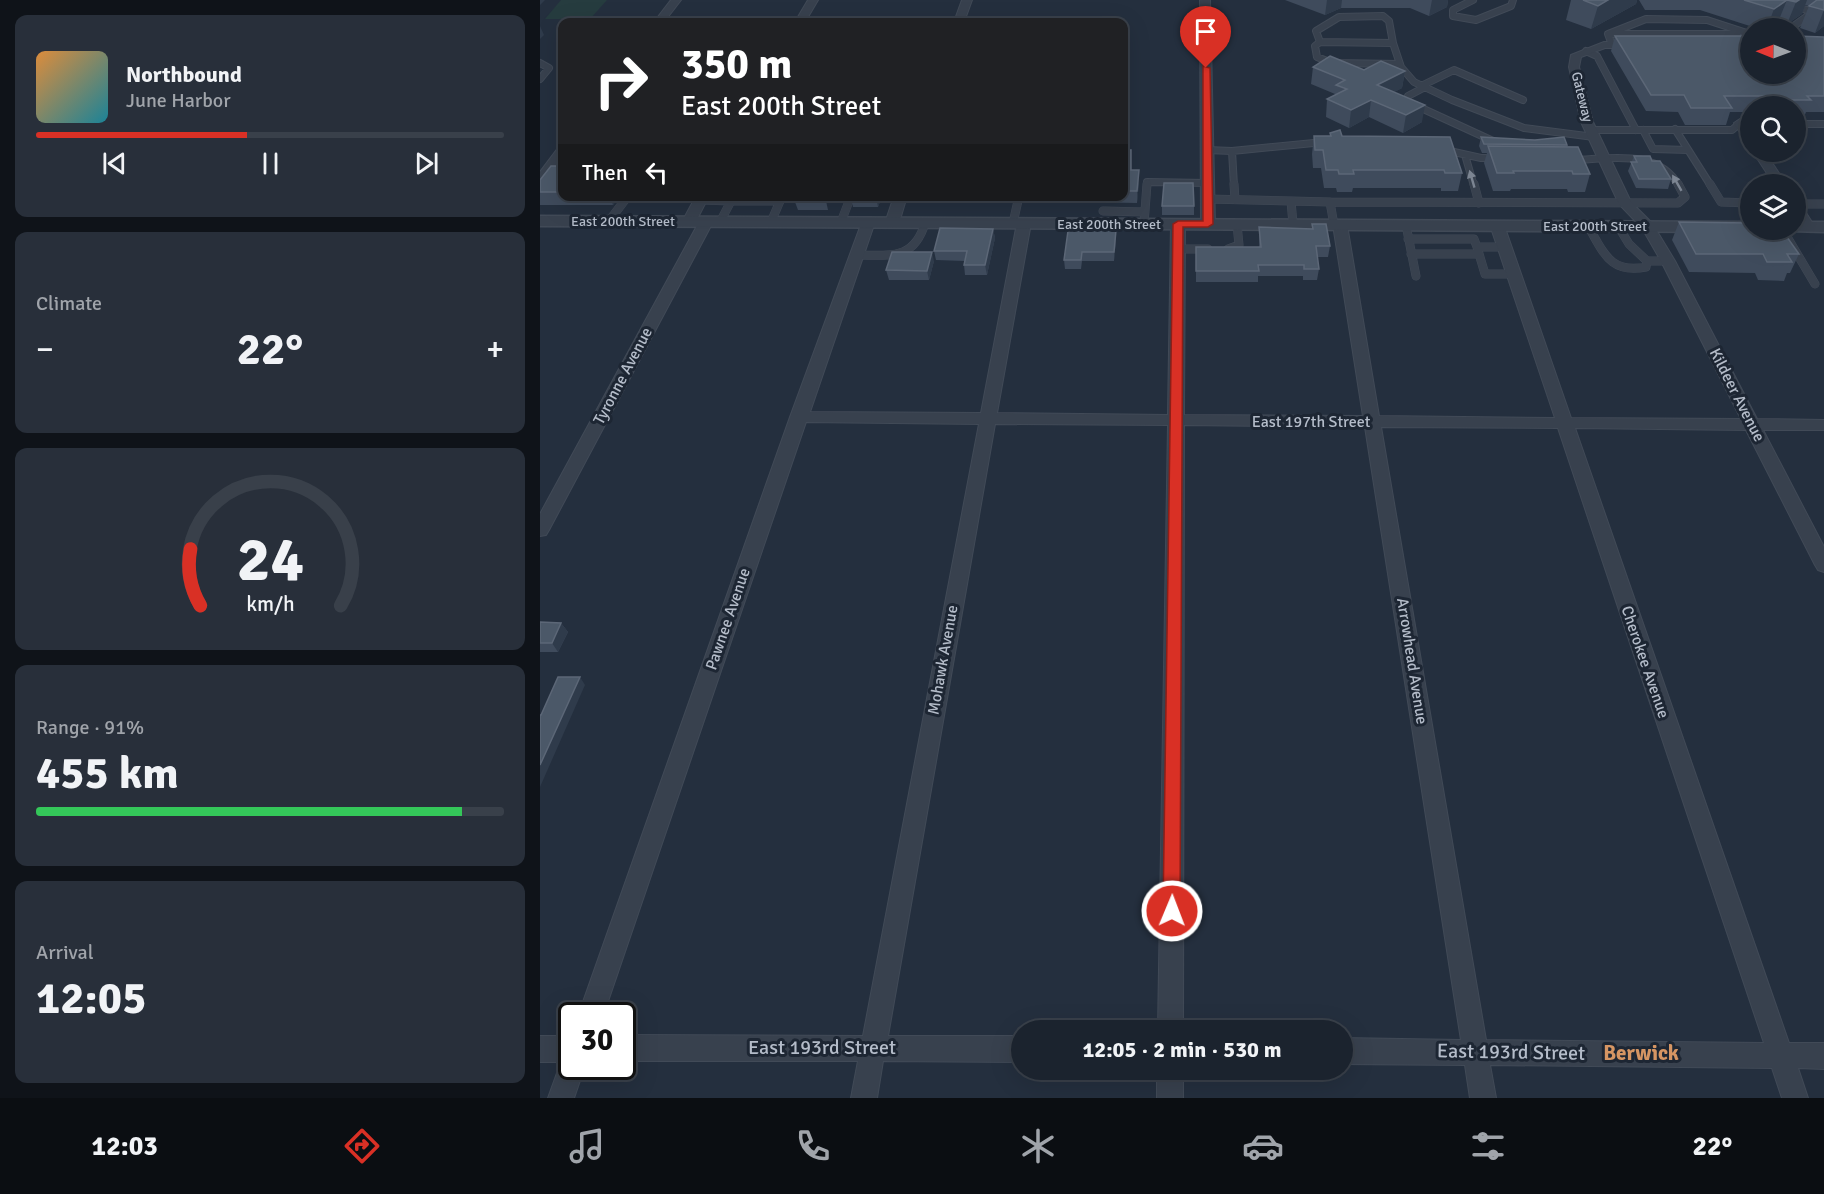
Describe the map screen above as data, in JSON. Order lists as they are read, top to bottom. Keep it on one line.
{"streets":{"street":["Gateway","East 200th Street","Tyronne Avenue","Kildeer Avenue","East 197th Street","Pawnee Avenue","Mohawk Avenue","Arrowhead Avenue","Cherokee Avenue","East 193rd Street"]},"crossings":[["Gateway","East 200th Street"],["Gateway","Kildeer Avenue"],["East 200th Street","Tyronne Avenue"],["East 200th Street","Kildeer Avenue"],["East 200th Street","Pawnee Avenue"],["East 200th Street","Mohawk Avenue"],["East 200th Street","Arrowhead Avenue"],["East 200th Street","Cherokee Avenue"],["Kildeer Avenue","East 197th Street"],["East 197th Street","Pawnee Avenue"],["East 197th Street","Mohawk Avenue"],["East 197th Street","Arrowhead Avenue"],["East 197th Street","Cherokee Avenue"],["Mohawk Avenue","East 193rd Street"],["Arrowhead Avenue","East 193rd Street"],["Cherokee Avenue","East 193rd Street"]],"districts":["Berwick"],"north":"left","page":{"turn":["350 m","East 200th Street"],"song":["Northbound","June Harbor"],"then":"Then","tile":["Climate",["Range · 91%","455 km"],["Arrival","12:05"]],"heat":["−","22°","+"],"limit":"30","trip":"12:05 · 2 min · 530 m","tabs":["12:03","22°"],"gauge":["24","km/h"]}}
